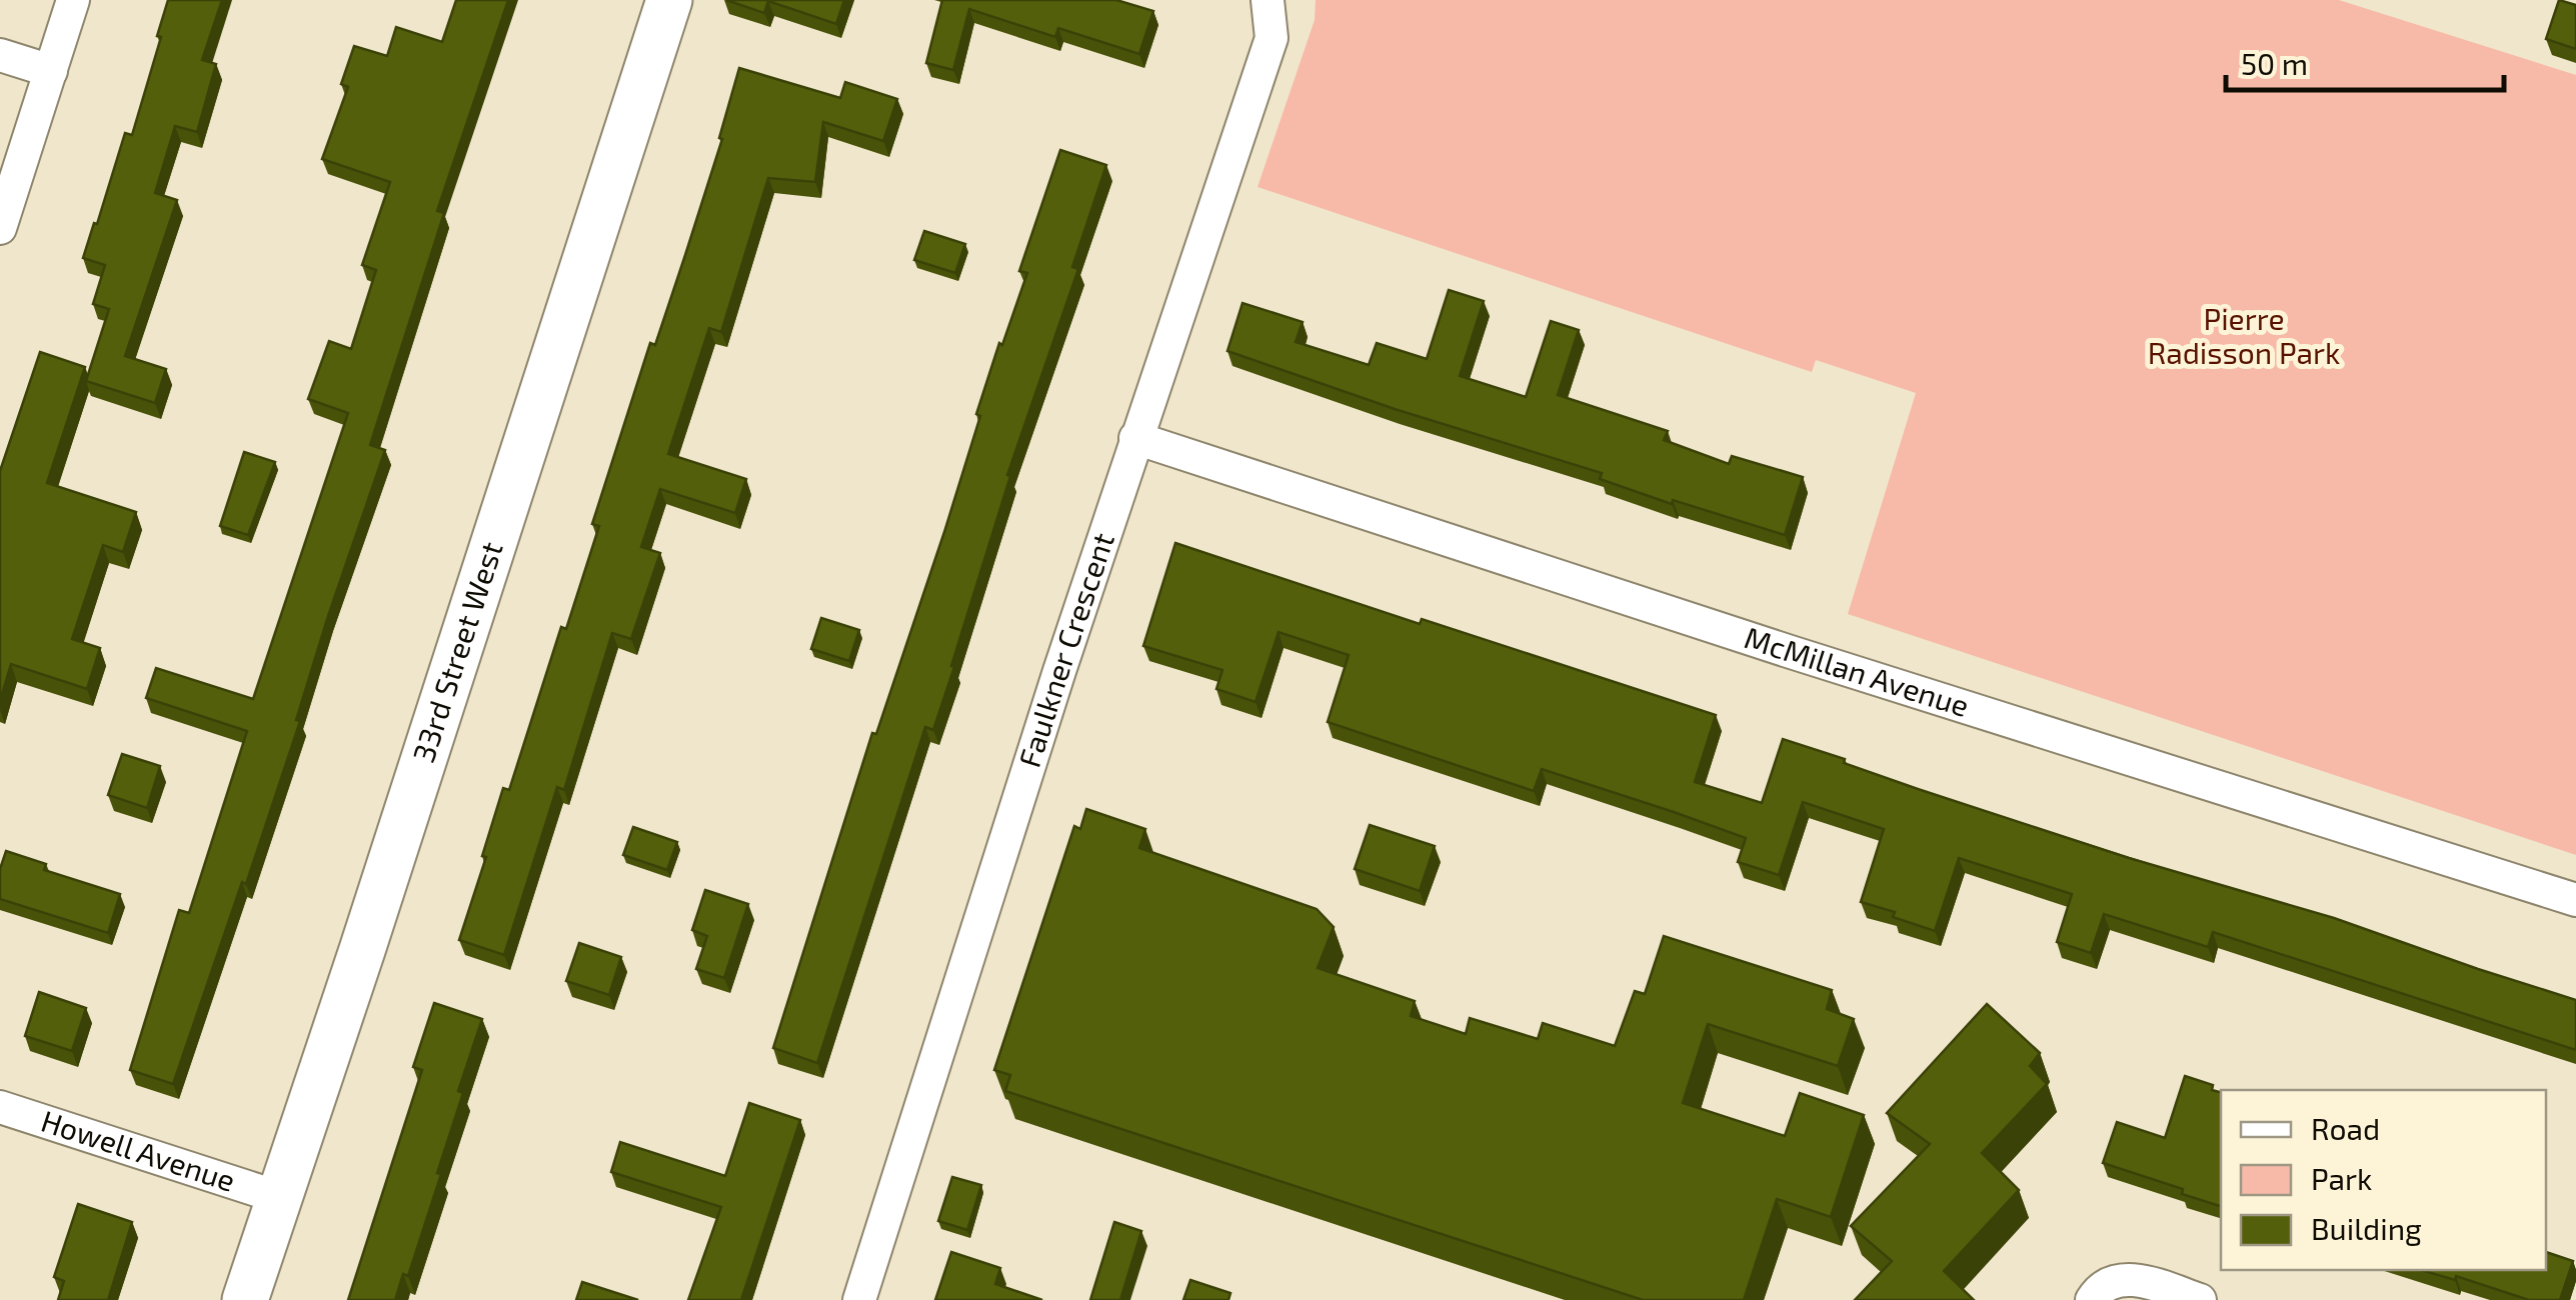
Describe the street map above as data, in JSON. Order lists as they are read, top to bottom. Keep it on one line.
{"streets":{"main road":["33rd Street West"],"street":["Faulkner Crescent","McMillan Avenue","Howell Avenue"]},"crossings":[["Faulkner Crescent","McMillan Avenue"],["33rd Street West","Howell Avenue"]],"parks":["Pierre Radisson Park"],"legend":["Road","Park","Building"],"scale_bar":"50 m"}
